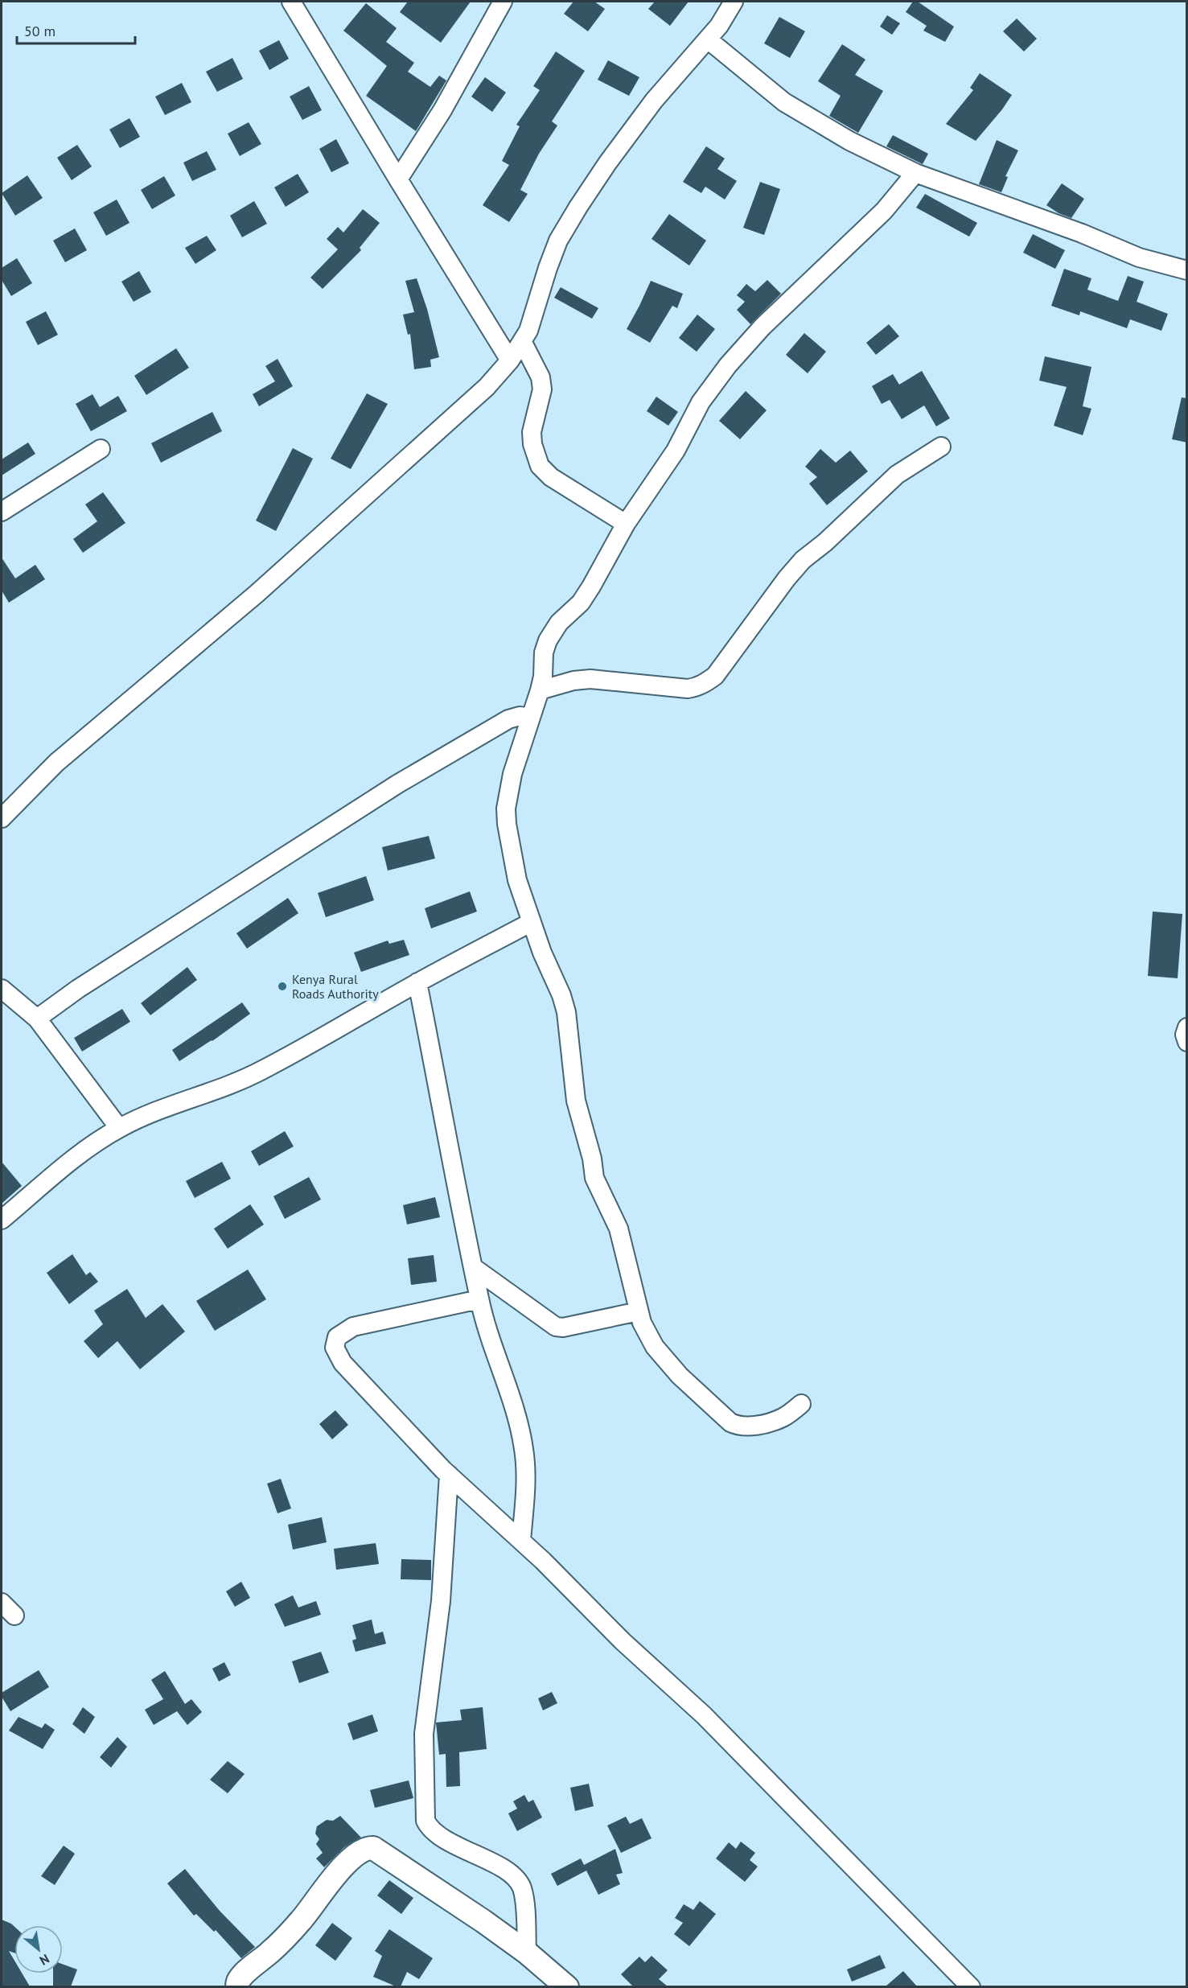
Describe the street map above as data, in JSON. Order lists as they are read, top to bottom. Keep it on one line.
{"places":["Kenya Rural Roads Authority"],"scale_bar":"50 m","north":"bottom right"}
